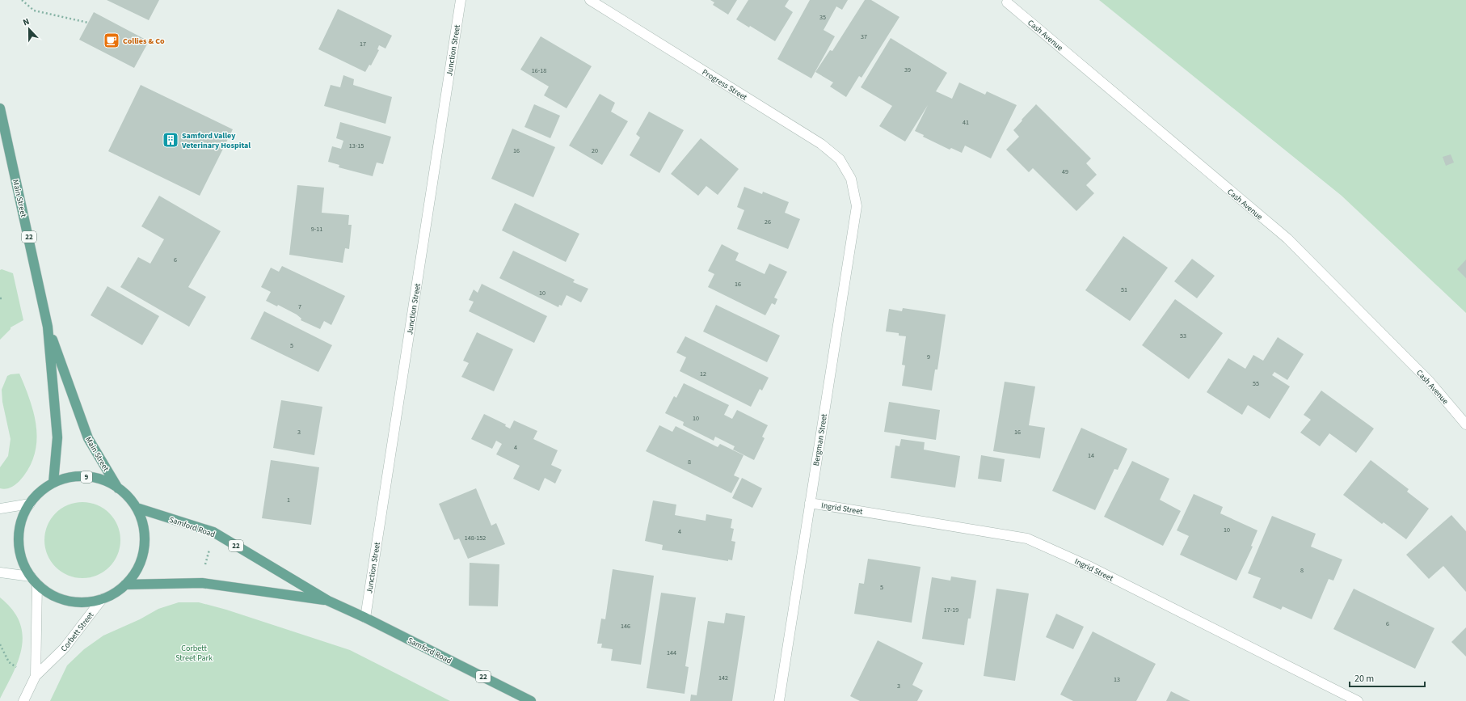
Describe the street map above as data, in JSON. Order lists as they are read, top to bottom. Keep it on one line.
{"streets":{"main road":["Main Street","22","9","Samford Road"],"street":["Cash Avenue","Junction Street","Progress Street","Bergman Street","Ingrid Street","Corbett Street"]},"crossings":[["Junction Street","Samford Road"],["Progress Street","Bergman Street"],["Main Street","22"],["Main Street","9"],["22","9"],["22","Samford Road"],["22","Corbett Street"],["Bergman Street","Ingrid Street"]],"parks":["Corbett Street Park"],"places":{"cafe":["Collies & Co"],"building":["Samford Valley Veterinary Hospital"]},"house_numbers":["35","37","17","39","16-18","41","13-15","16","20","49","26","9-11","6","16","51","10","7","53","5","9","12","55","10","3","16","4","14","8","1","10","4","148-152","8","5","17-19","6","146","144","142","13","3"],"scale_bar":"20 m","north":"top"}
